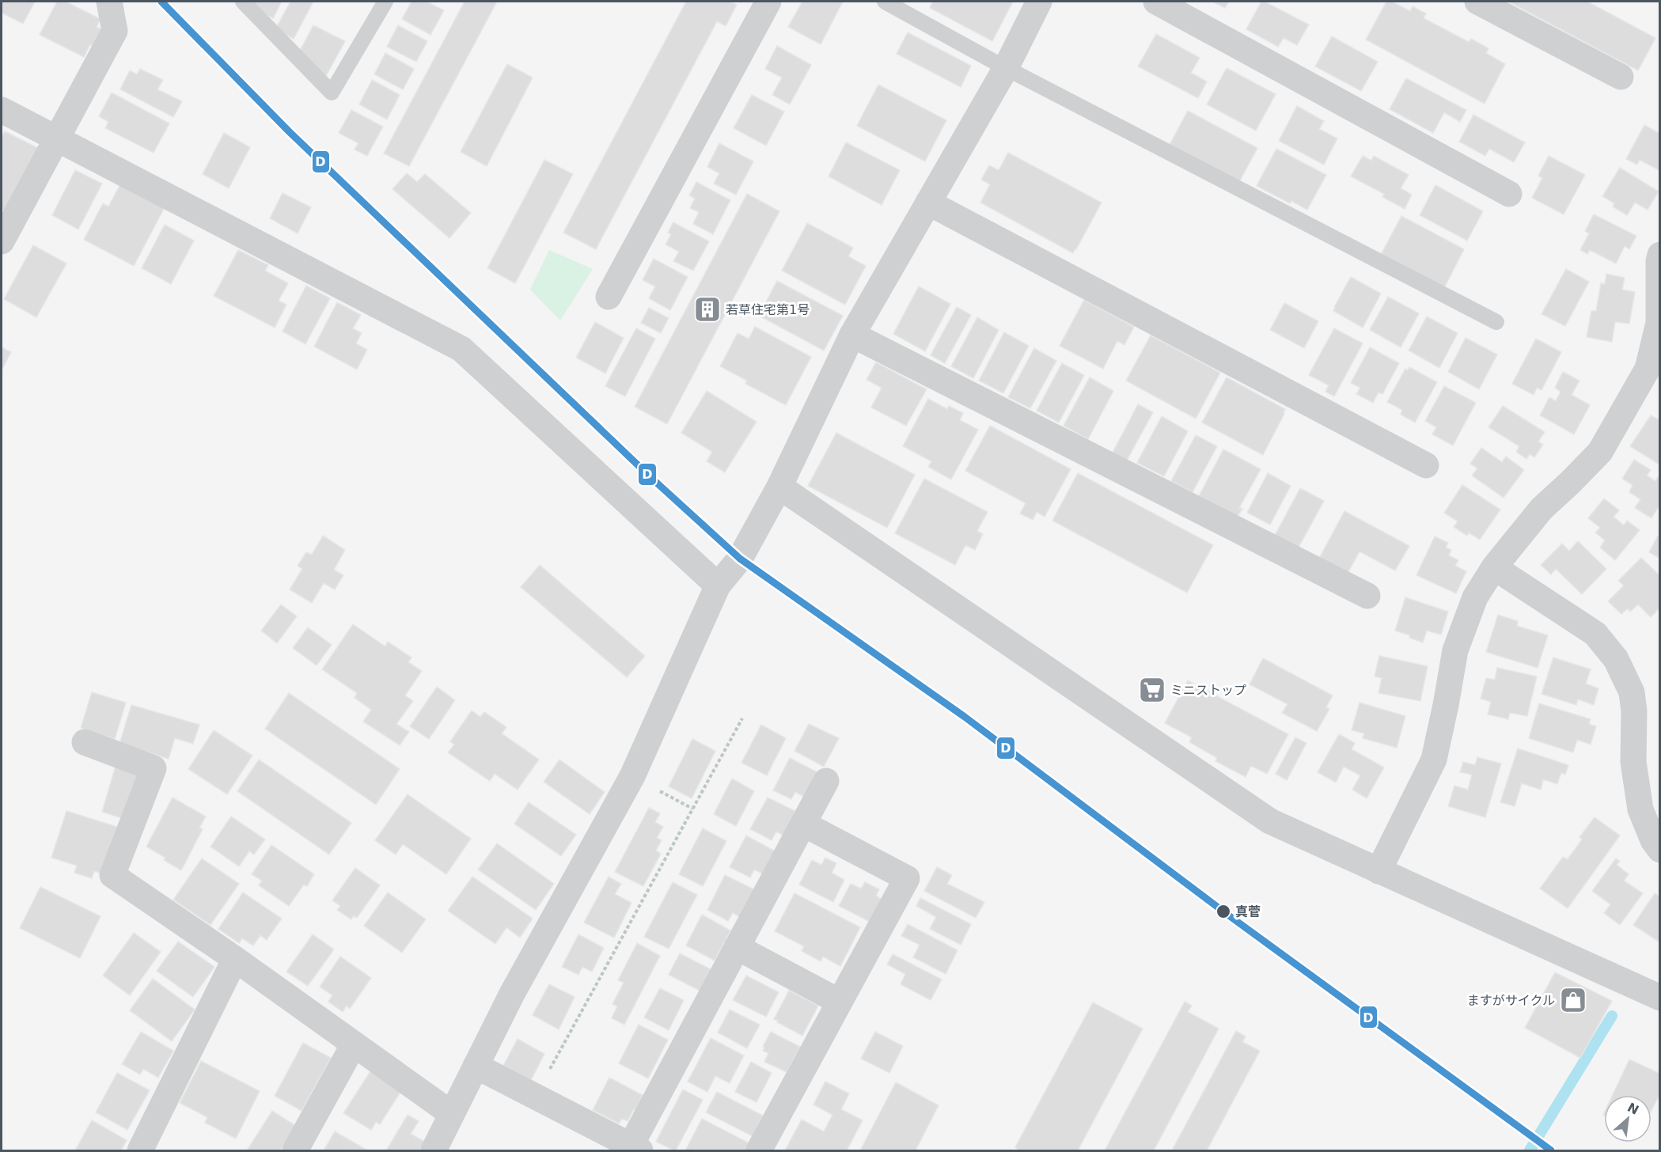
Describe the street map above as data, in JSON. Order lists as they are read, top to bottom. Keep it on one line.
{"places":{"building":["若草住宅第1号"],"supermarket":["ミニストップ"],"other":["真菅"],"shop":["ますがサイクル"]},"lines":["transit line D"],"north":"top right"}
